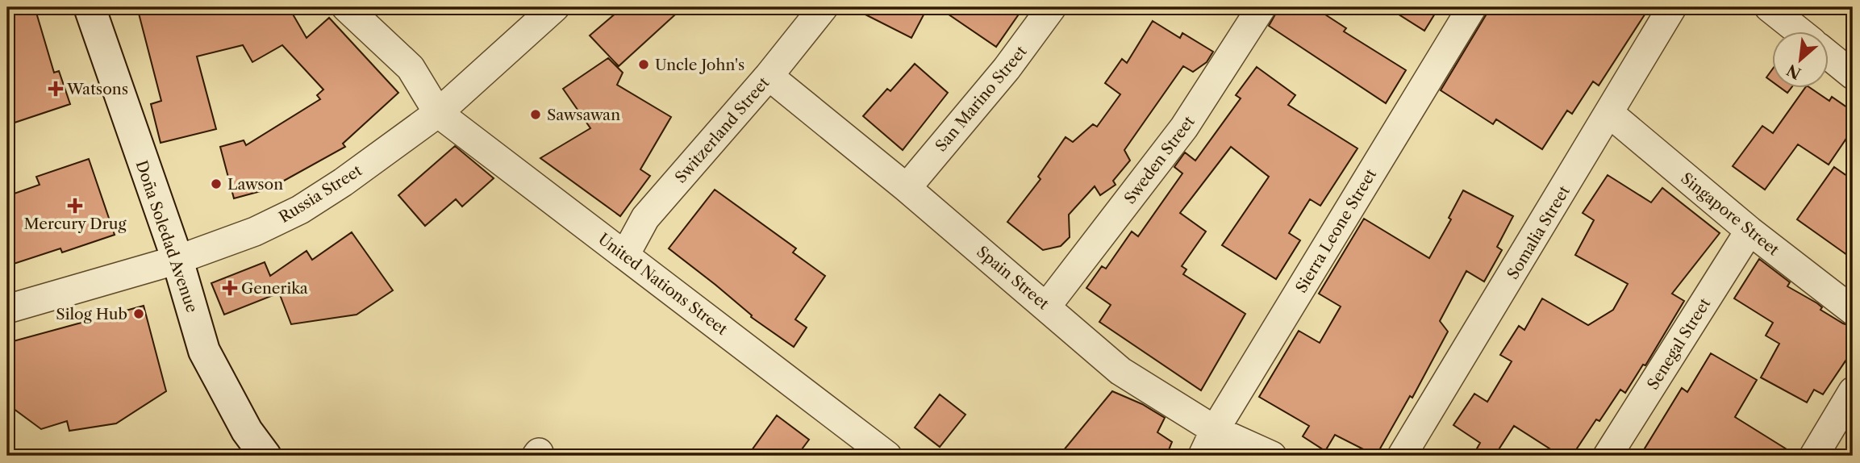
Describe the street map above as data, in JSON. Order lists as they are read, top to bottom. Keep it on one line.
{"streets":{"main road":["Doña Soledad Avenue"],"street":["San Marino Street","Switzerland Street","Sweden Street","Russia Street","Singapore Street","Sierra Leone Street","Somalia Street","Spain Street","United Nations Street","Senegal Street"]},"crossings":[["San Marino Street","Spain Street"],["Switzerland Street","Spain Street"],["Switzerland Street","United Nations Street"],["Sweden Street","Spain Street"],["Russia Street","Doña Soledad Avenue"],["Russia Street","United Nations Street"],["Singapore Street","Somalia Street"],["Singapore Street","Senegal Street"],["Sierra Leone Street","Spain Street"]],"places":{"other":["Uncle John's","Sawsawan","Lawson","Silog Hub"],"health":["Watsons","Mercury Drug","Generika"]},"north":"bottom left"}
